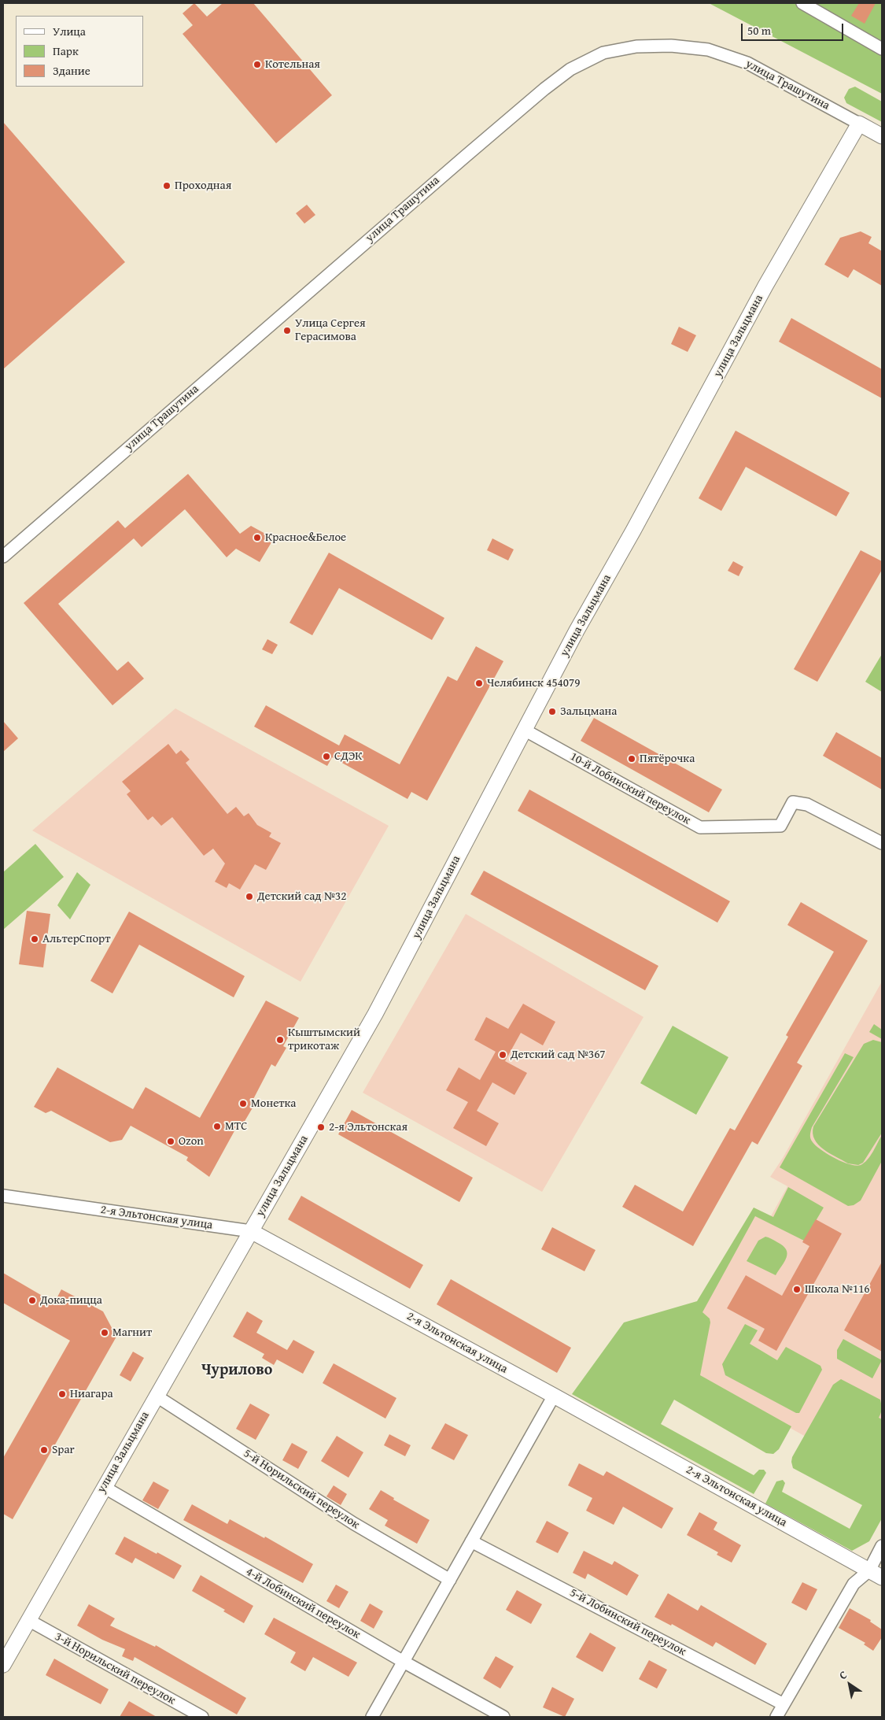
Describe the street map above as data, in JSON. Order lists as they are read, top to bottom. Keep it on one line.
{"streets":{"street":["улица Трашутина","улица Зальцмана","10-й Лобинский переулок","2-я Эльтонская улица","5-й Норильский переулок","4-й Лобинский переулок","5-й Лобинский переулок","3-й Норильский переулок"]},"crossings":[["улица Трашутина","улица Зальцмана"],["улица Зальцмана","10-й Лобинский переулок"],["улица Зальцмана","2-я Эльтонская улица"],["улица Зальцмана","5-й Норильский переулок"],["улица Зальцмана","4-й Лобинский переулок"],["улица Зальцмана","3-й Норильский переулок"]],"districts":["Чурилово"],"places":["Котельная","Проходная","Улица Сергея Герасимова","Красное&Белое","Челябинск 454079","Зальцмана","СДЭК","Пятёрочка","Детский сад №32","АльтерСпорт","Кыштымский трикотаж","Детский сад №367","Монетка","МТС","2-я Эльтонская","Ozon","Школа №116","Дока-пицца","Магнит","Ниагара","Spar"],"legend":["Улица","Парк","Здание"],"scale_bar":"50 m","north":"top left"}
